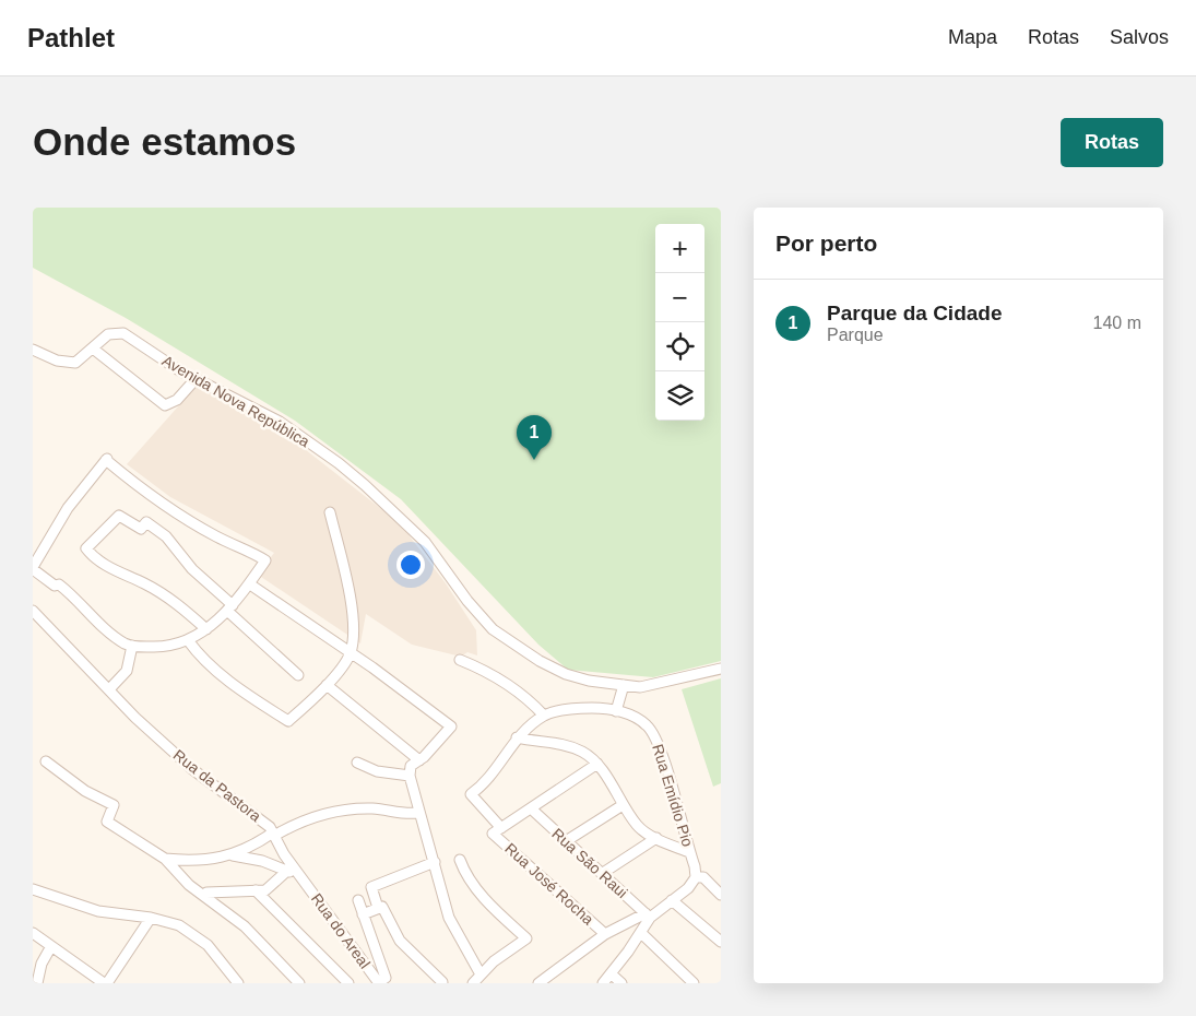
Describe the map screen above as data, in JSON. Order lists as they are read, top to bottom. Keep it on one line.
{"streets":{"street":["Avenida Nova República","Rua da Pastora","Rua Emídio Pio","Rua São Raui","Rua José Rocha","Rua do Areal"]},"crossings":[["Rua da Pastora","Rua do Areal"]],"page":{"header":"Pathlet","nav":["Mapa","Rotas","Salvos"],"buttons":"Rotas","title":"Onde estamos","heading":"Por perto","map_buttons":["+","−"],"list":[{"mark":"1","name":"Parque da Cidade","note":"Parque","value":"140 m"}],"pins":"1"}}
